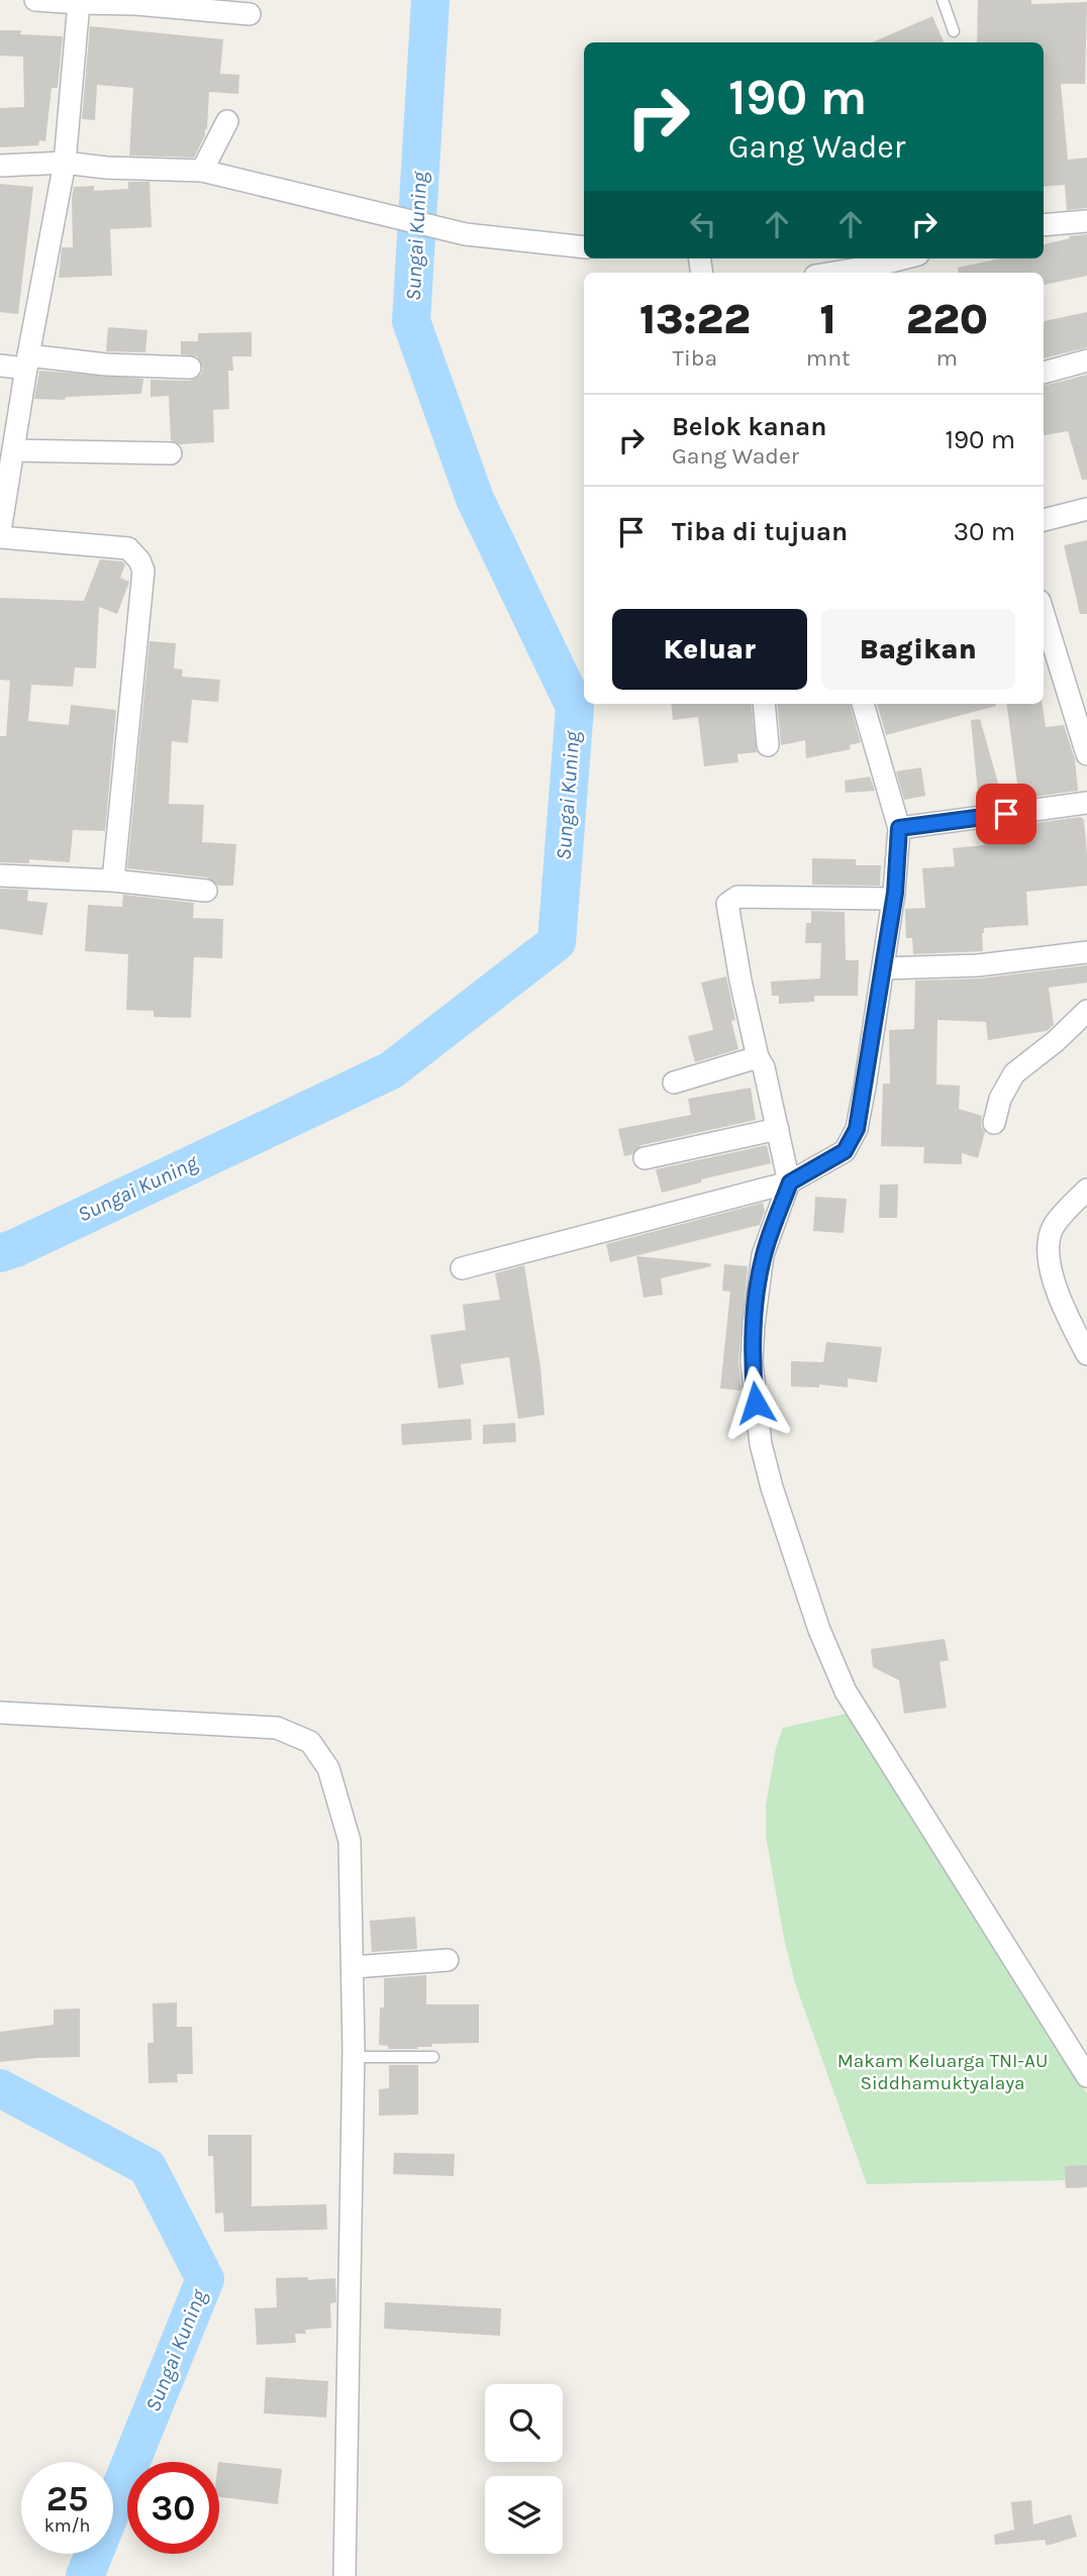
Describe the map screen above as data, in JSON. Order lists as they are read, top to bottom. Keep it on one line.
{"water":["Sungai Kuning"],"parks":["Makam Keluarga TNI-AU Siddhamuktyalaya"],"page":{"turn":["190 m","Gang Wader"],"eta":["13:22","Tiba","1","mnt","220","m"],"list":[{"name":"Belok kanan","note":"Gang Wader","value":"190 m"},{"name":"Tiba di tujuan","value":"30 m"}],"buttons":["Keluar","Bagikan"],"speed":"25 km/h","limit":"30"}}
